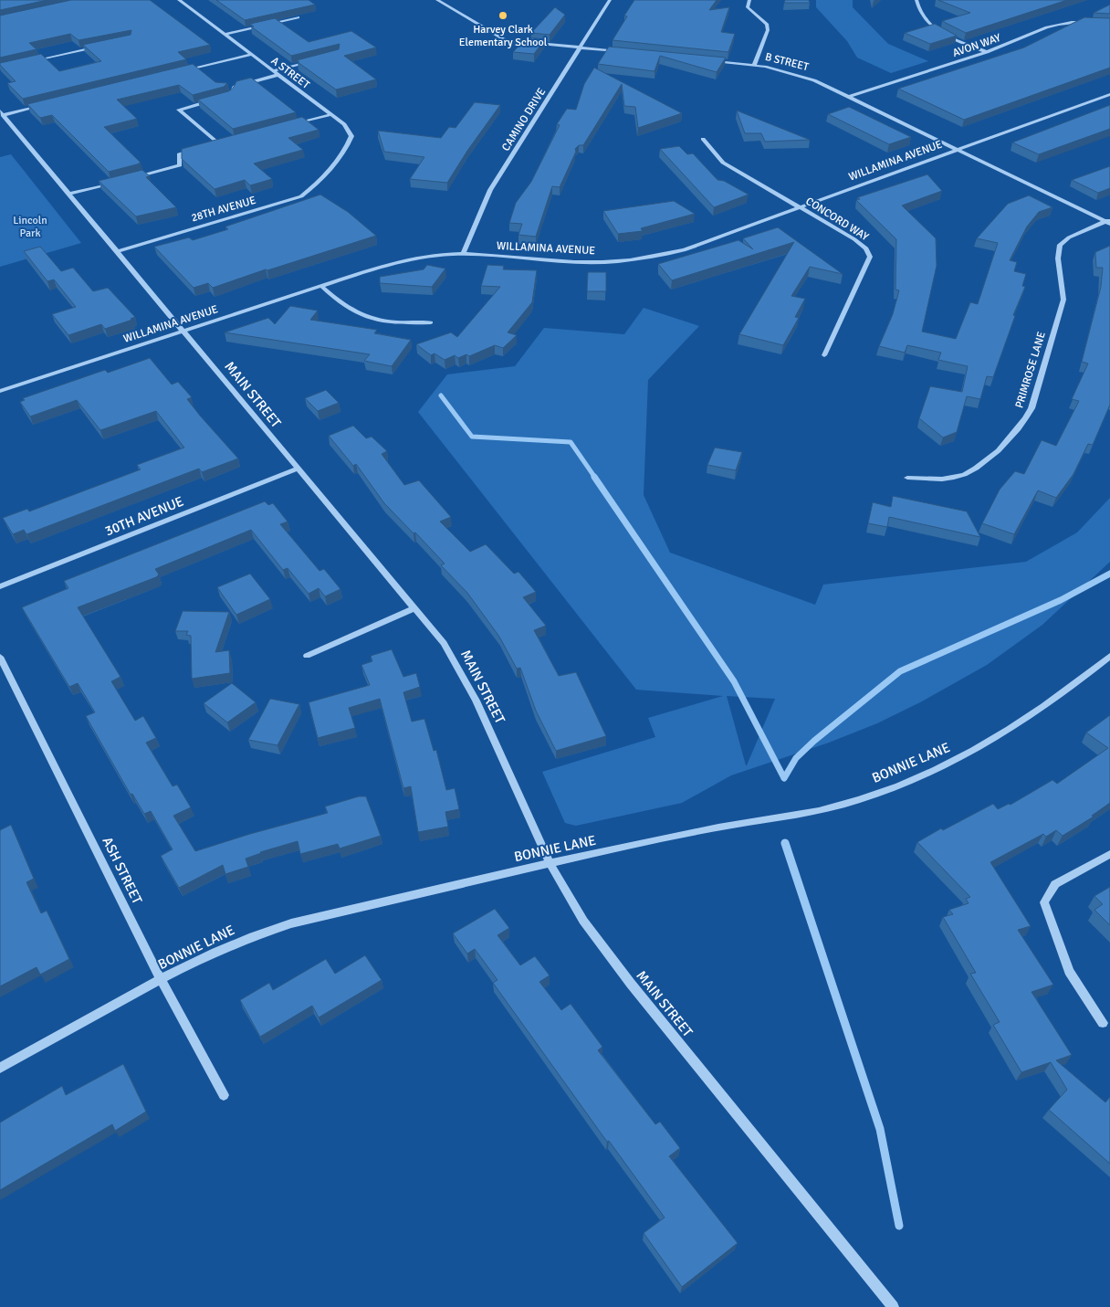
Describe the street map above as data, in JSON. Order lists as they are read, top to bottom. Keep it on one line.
{"streets":{"street":["AVON WAY","B STREET","A STREET","CAMINO DRIVE","WILLAMINA AVENUE","28TH AVENUE","CONCORD WAY","PRIMROSE LANE","MAIN STREET","30TH AVENUE","BONNIE LANE","ASH STREET"]},"crossings":[["AVON WAY","B STREET"],["B STREET","WILLAMINA AVENUE"],["B STREET","PRIMROSE LANE"],["A STREET","28TH AVENUE"],["CAMINO DRIVE","WILLAMINA AVENUE"],["WILLAMINA AVENUE","CONCORD WAY"],["WILLAMINA AVENUE","MAIN STREET"],["28TH AVENUE","MAIN STREET"],["MAIN STREET","30TH AVENUE"],["MAIN STREET","BONNIE LANE"],["BONNIE LANE","ASH STREET"]],"parks":["Lincoln Park"],"places":["Harvey Clark Elementary School"]}
